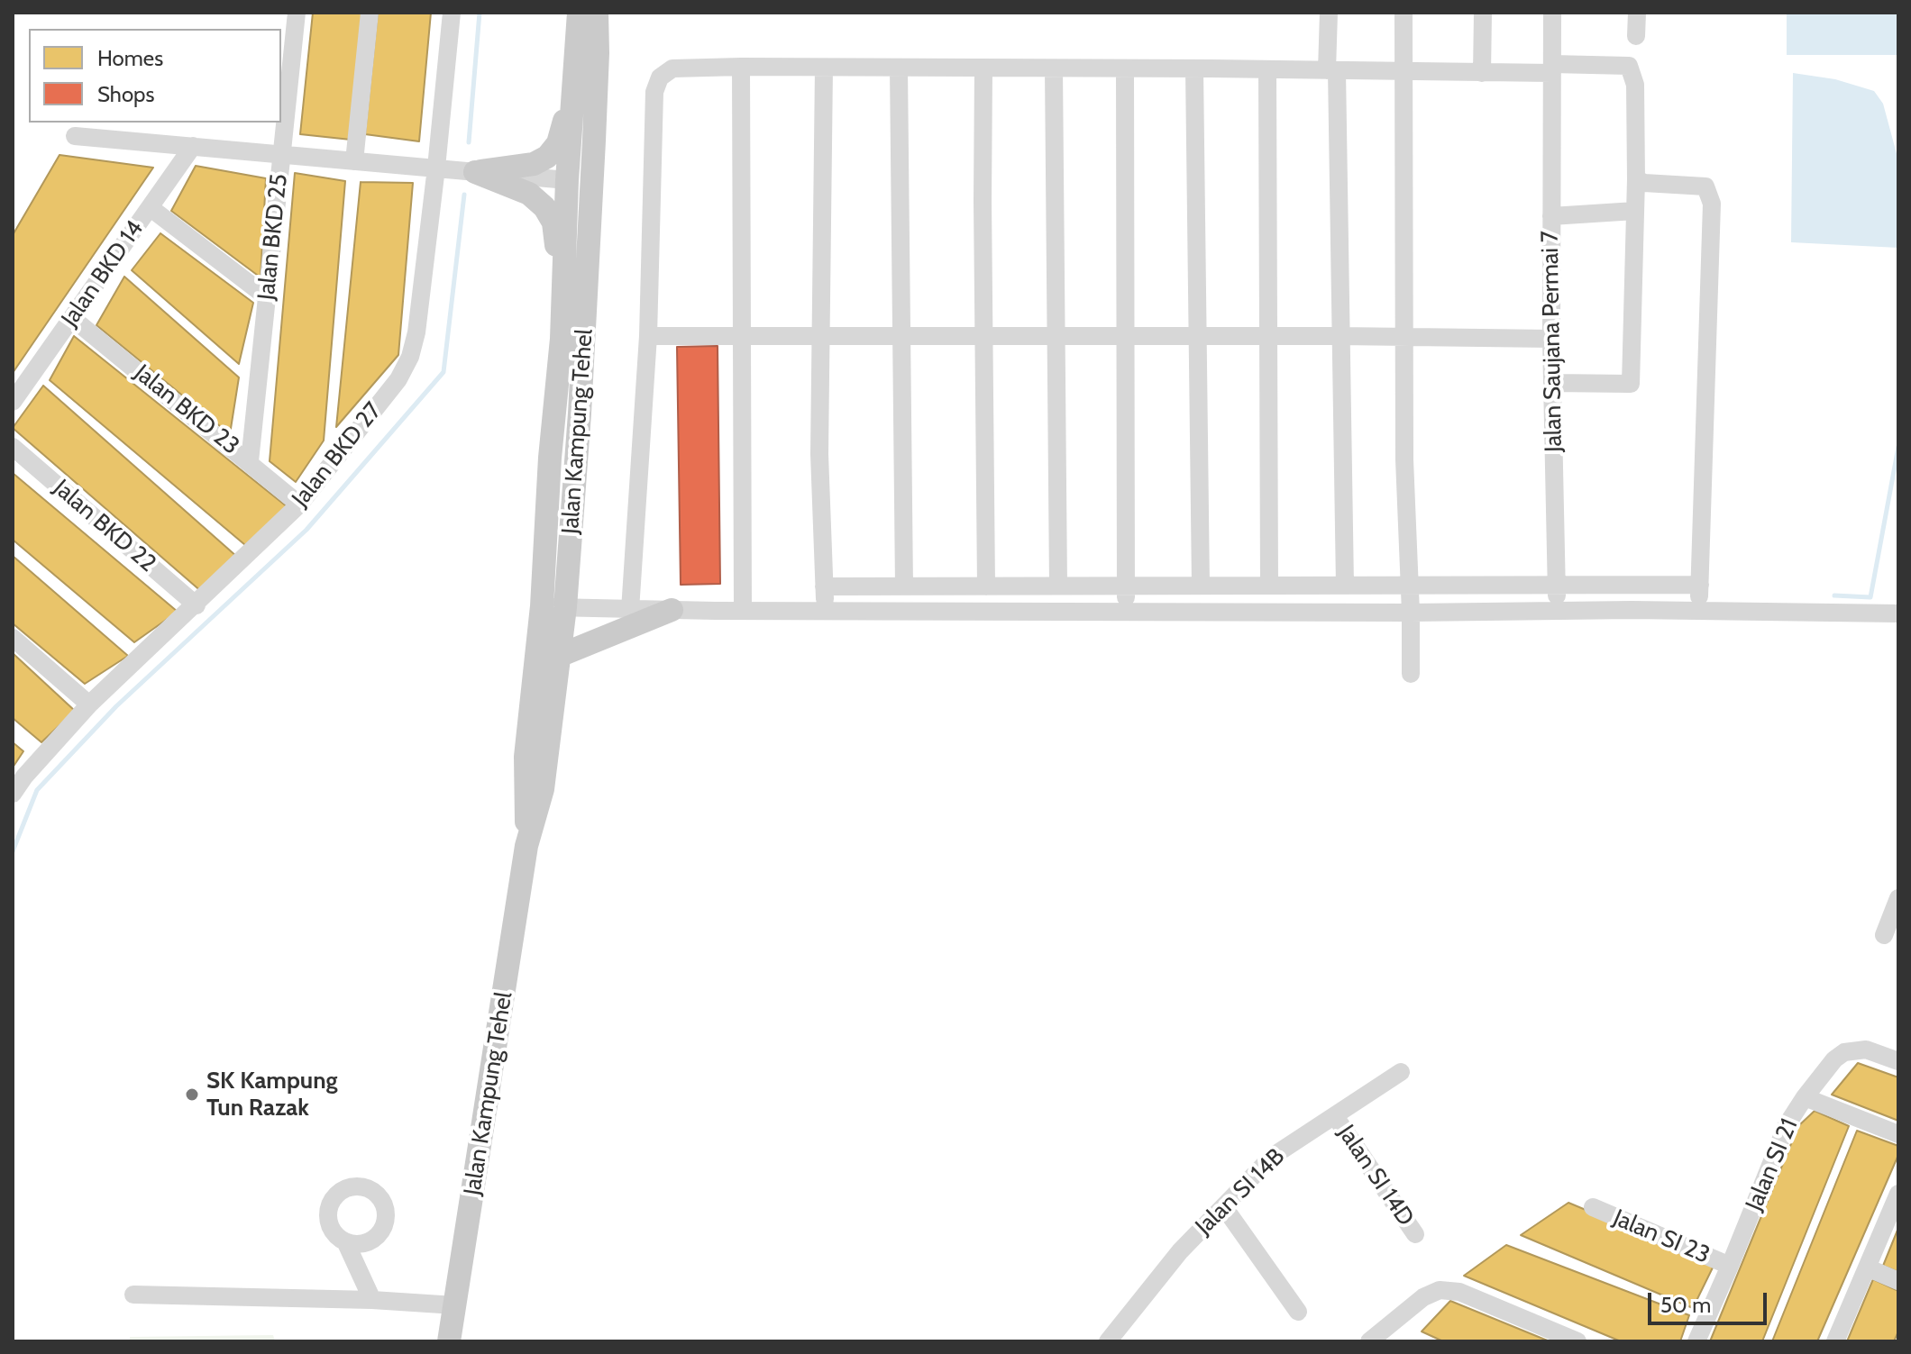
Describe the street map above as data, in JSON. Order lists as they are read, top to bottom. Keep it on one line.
{"streets":{"main road":["Jalan Kampung Tehel"],"street":["Jalan BKD 25","Jalan BKD 14","Jalan Saujana Permai 7","Jalan BKD 23","Jalan BKD 27","Jalan BKD 22","Jalan SI 21","Jalan SI 14D","Jalan SI 14B","Jalan SI 23"]},"crossings":[["Jalan BKD 25","Jalan BKD 23"],["Jalan BKD 14","Jalan BKD 23"],["Jalan BKD 23","Jalan BKD 27"],["Jalan BKD 27","Jalan BKD 22"],["Jalan SI 21","Jalan SI 23"],["Jalan SI 14D","Jalan SI 14B"]],"places":["SK Kampung Tun Razak"],"legend":["Homes","Shops"],"scale_bar":"50 m"}
